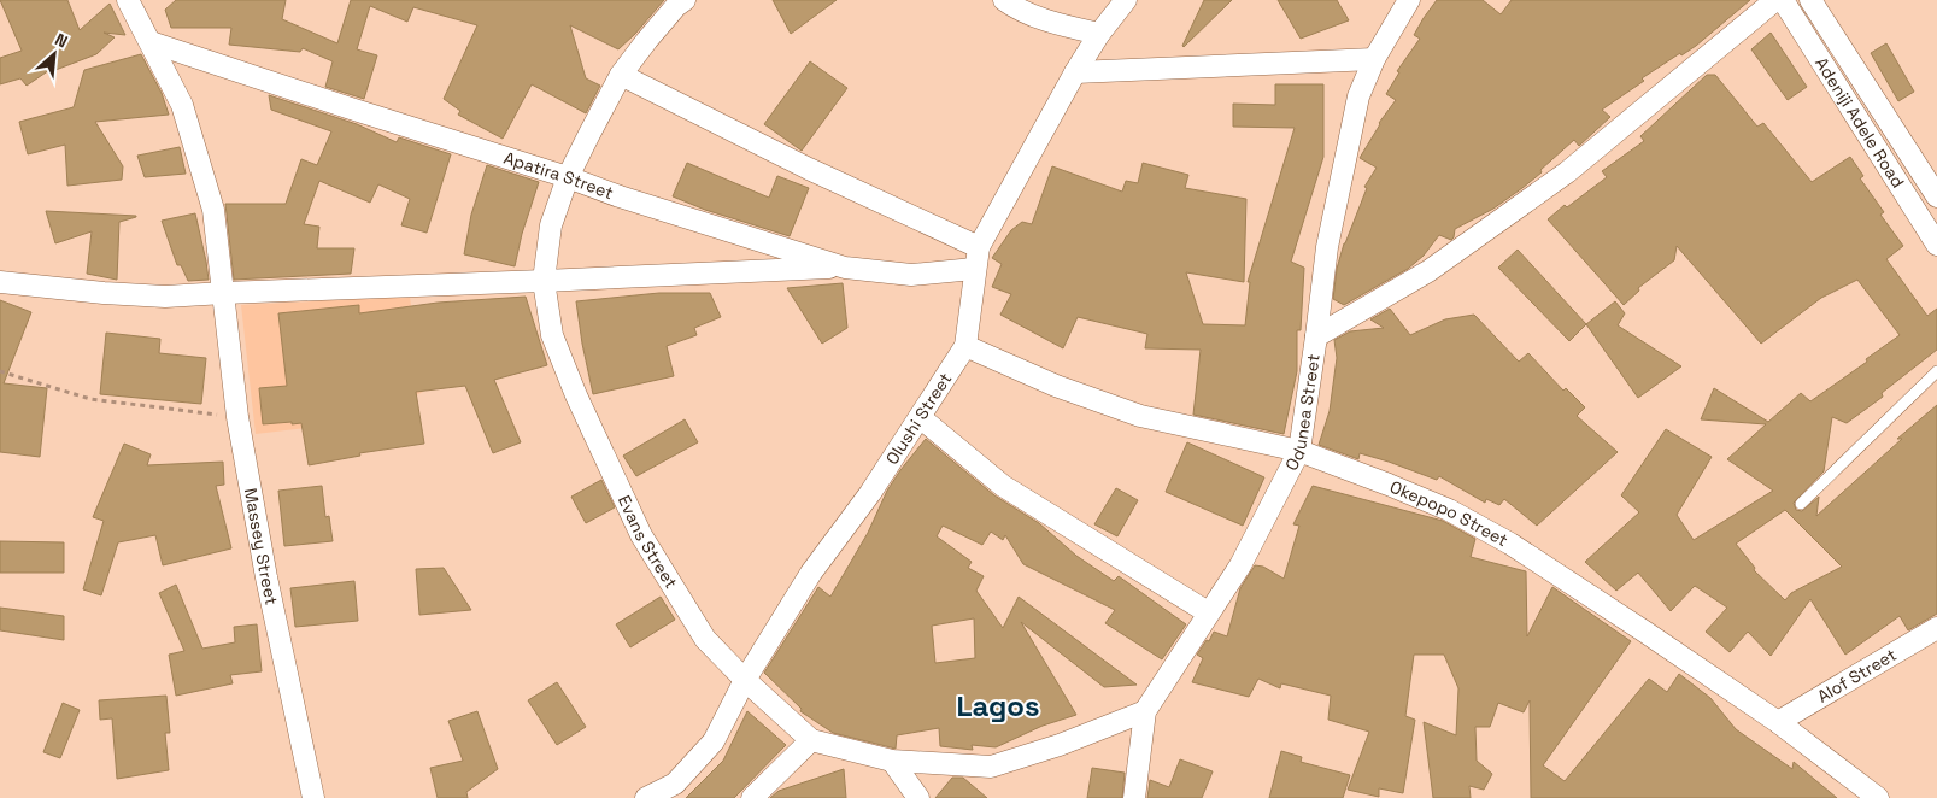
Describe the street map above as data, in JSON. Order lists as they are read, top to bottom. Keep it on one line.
{"streets":{"street":["Adeniji Adele Road","Apatira Street","Odunea Street","Olushi Street","Okepopo Street","Evans Street","Massey Street","Alof Street"]},"crossings":[["Apatira Street","Olushi Street"],["Apatira Street","Evans Street"],["Apatira Street","Massey Street"],["Odunea Street","Okepopo Street"],["Odunea Street","Evans Street"],["Olushi Street","Okepopo Street"],["Olushi Street","Evans Street"],["Okepopo Street","Alof Street"]],"districts":["Lagos"],"north":"top right"}
